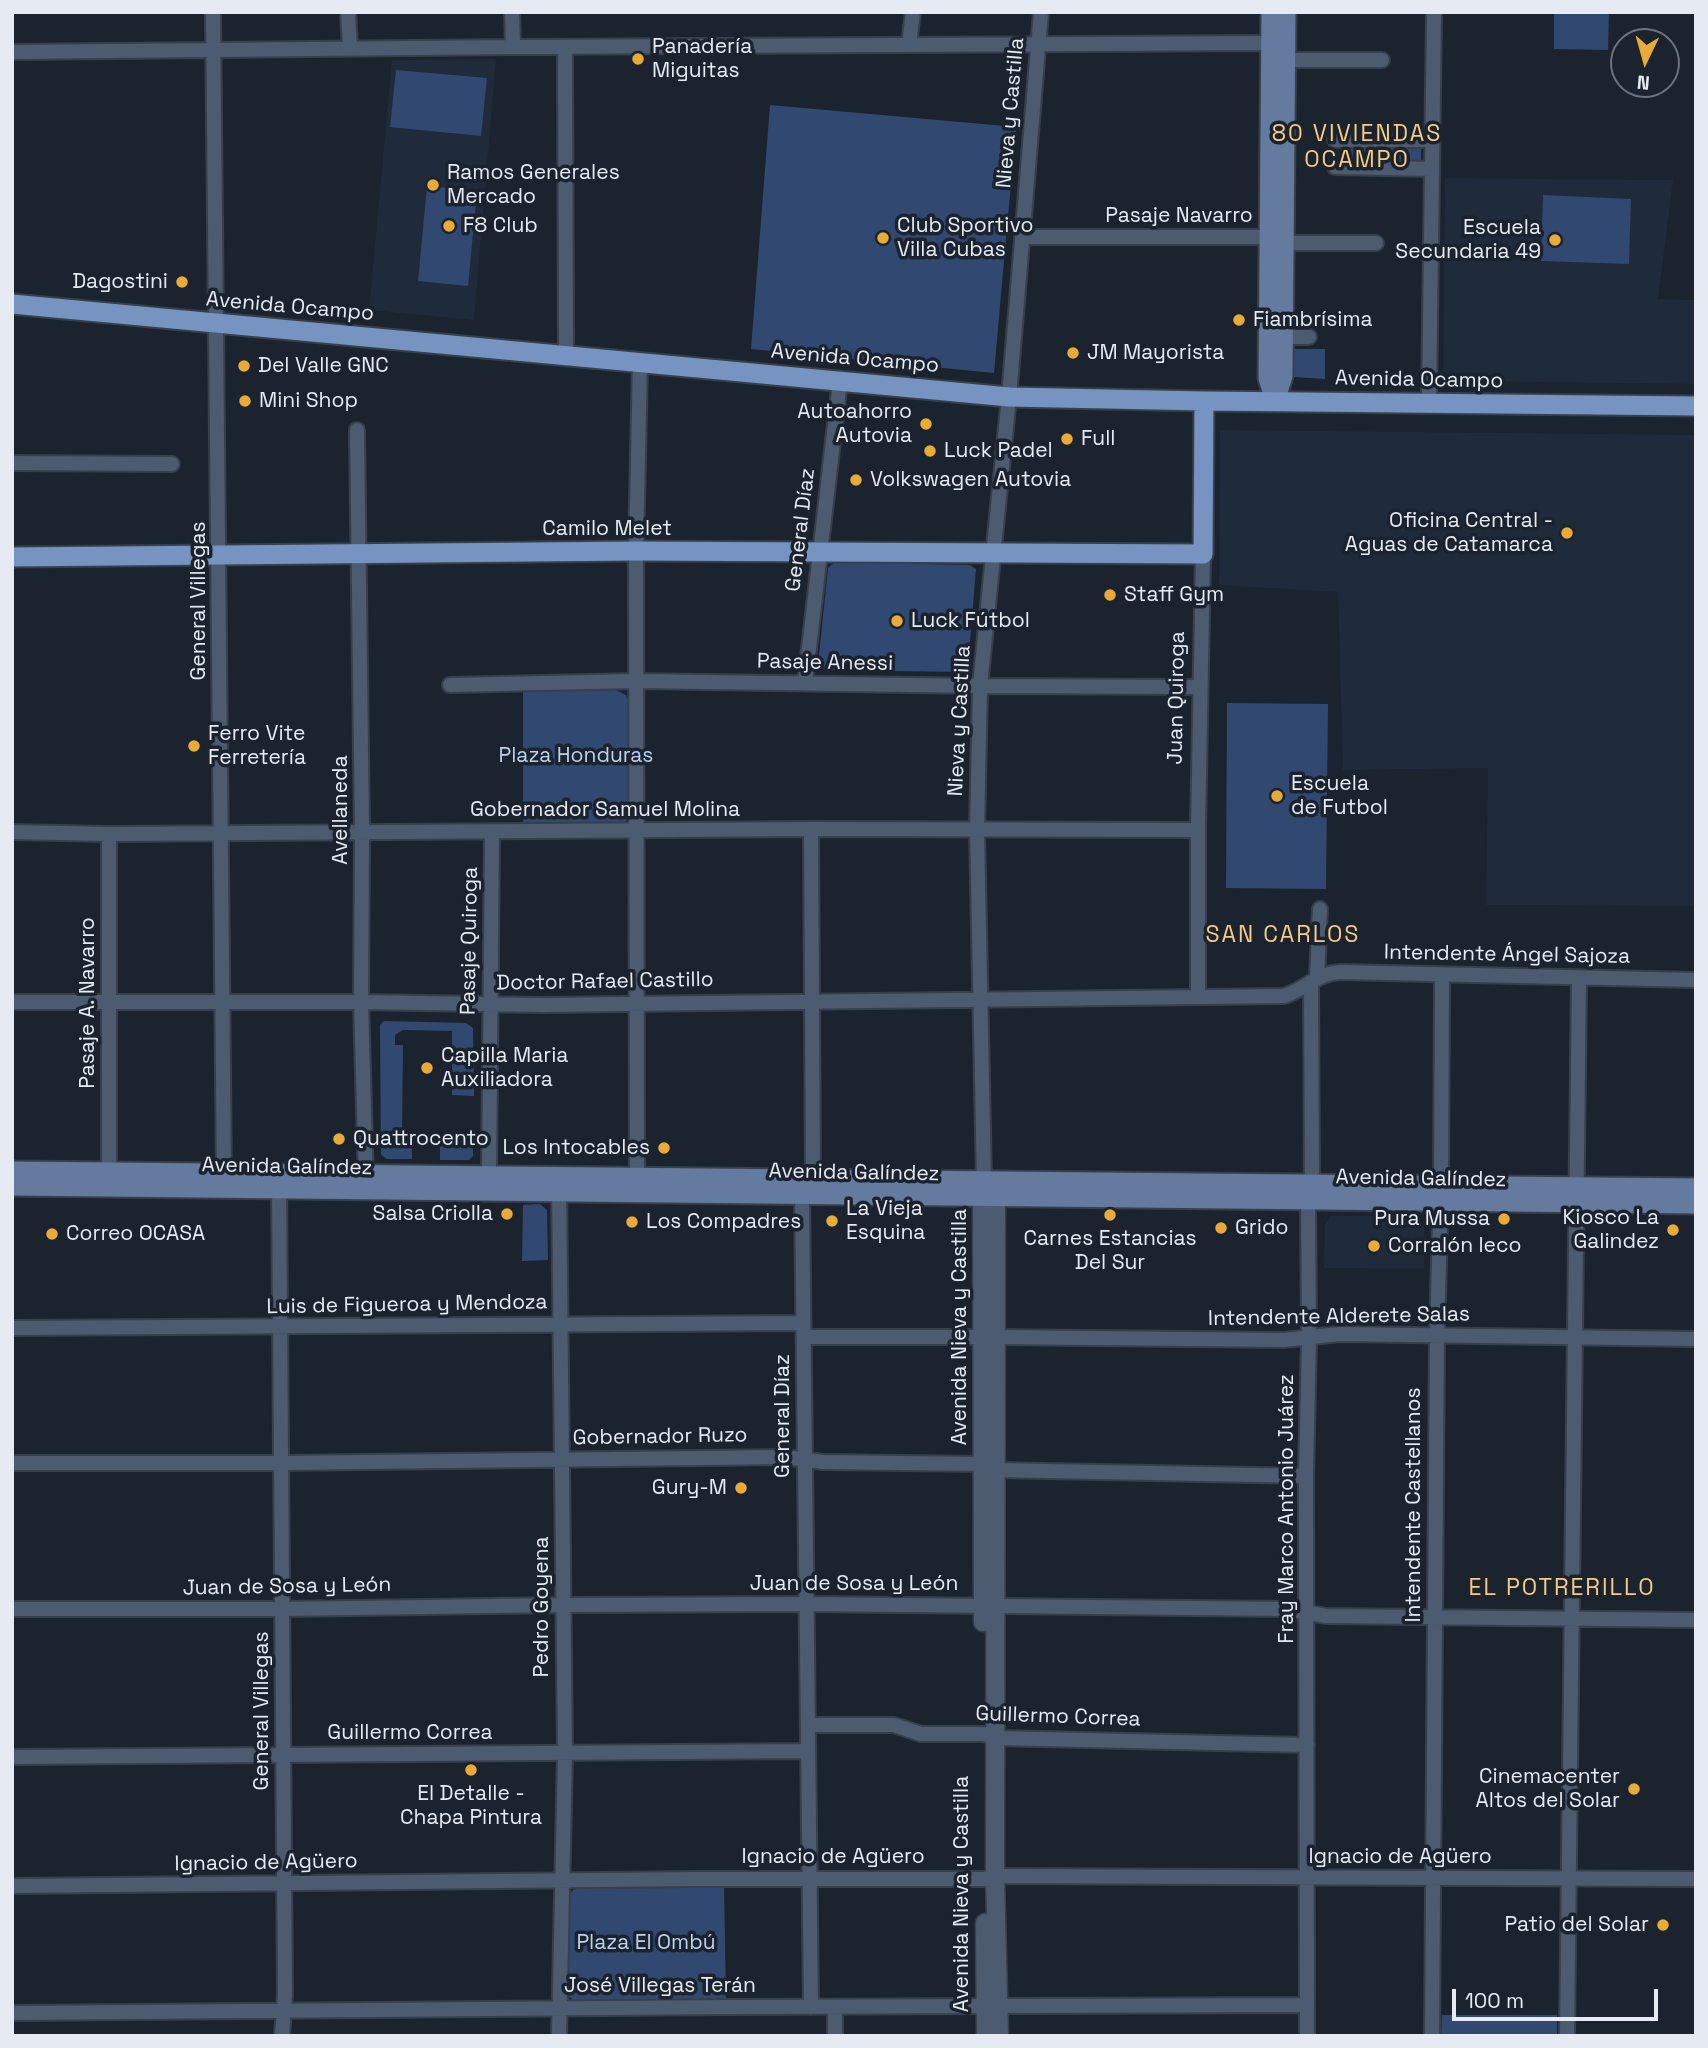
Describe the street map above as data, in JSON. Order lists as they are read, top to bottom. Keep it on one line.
{"streets":{"main road":["Avenida Ocampo","Camilo Melet","Juan Quiroga","Avenida Galíndez"],"street":["Nieva y Castilla","Pasaje Navarro","General Díaz","General Villegas","Pasaje Anessi","Avellaneda","Gobernador Samuel Molina","Pasaje Quiroga","Intendente Ángel Sajoza","Doctor Rafael Castillo","Pasaje A. Navarro","Luis de Figueroa y Mendoza","Intendente Alderete Salas","Avenida Nieva y Castilla","Gobernador Ruzo","Intendente Castellanos","Fray Marco Antonio Juárez","Juan de Sosa y León","Pedro Goyena","Guillermo Correa","Ignacio de Agüero","José Villegas Terán"]},"crossings":[["Nieva y Castilla","Pasaje Navarro"],["Nieva y Castilla","Avenida Ocampo"],["Nieva y Castilla","Camilo Melet"],["Nieva y Castilla","Pasaje Anessi"],["Nieva y Castilla","Gobernador Samuel Molina"],["Nieva y Castilla","Doctor Rafael Castillo"],["Nieva y Castilla","Avenida Galíndez"],["Nieva y Castilla","Avenida Nieva y Castilla"],["Avenida Ocampo","General Díaz"],["Avenida Ocampo","General Villegas"],["Avenida Ocampo","Juan Quiroga"],["Camilo Melet","General Díaz"],["Camilo Melet","General Villegas"],["Camilo Melet","Juan Quiroga"],["Camilo Melet","Avellaneda"],["General Díaz","Pasaje Anessi"],["General Díaz","Gobernador Samuel Molina"],["General Díaz","Doctor Rafael Castillo"],["General Díaz","Avenida Galíndez"],["General Díaz","Luis de Figueroa y Mendoza"],["General Díaz","Gobernador Ruzo"],["General Díaz","Juan de Sosa y León"],["General Díaz","Guillermo Correa"],["General Díaz","Ignacio de Agüero"],["General Díaz","José Villegas Terán"],["General Villegas","Gobernador Samuel Molina"],["General Villegas","Doctor Rafael Castillo"],["General Villegas","Avenida Galíndez"],["General Villegas","Luis de Figueroa y Mendoza"],["General Villegas","Gobernador Ruzo"],["General Villegas","Juan de Sosa y León"],["General Villegas","Guillermo Correa"],["General Villegas","Ignacio de Agüero"],["General Villegas","José Villegas Terán"],["Pasaje Anessi","Juan Quiroga"],["Juan Quiroga","Gobernador Samuel Molina"],["Juan Quiroga","Intendente Ángel Sajoza"],["Juan Quiroga","Doctor Rafael Castillo"],["Avellaneda","Gobernador Samuel Molina"],["Avellaneda","Doctor Rafael Castillo"],["Avellaneda","Avenida Galíndez"],["Gobernador Samuel Molina","Pasaje Quiroga"],["Gobernador Samuel Molina","Pasaje A. Navarro"],["Pasaje Quiroga","Doctor Rafael Castillo"],["Pasaje Quiroga","Avenida Galíndez"],["Intendente Ángel Sajoza","Doctor Rafael Castillo"],["Intendente Ángel Sajoza","Intendente Castellanos"],["Intendente Ángel Sajoza","Fray Marco Antonio Juárez"],["Doctor Rafael Castillo","Pasaje A. Navarro"],["Pasaje A. Navarro","Avenida Galíndez"],["Avenida Galíndez","Avenida Nieva y Castilla"],["Avenida Galíndez","Intendente Castellanos"],["Avenida Galíndez","Fray Marco Antonio Juárez"],["Avenida Galíndez","Pedro Goyena"],["Luis de Figueroa y Mendoza","Intendente Alderete Salas"],["Luis de Figueroa y Mendoza","Avenida Nieva y Castilla"],["Luis de Figueroa y Mendoza","Pedro Goyena"],["Intendente Alderete Salas","Avenida Nieva y Castilla"],["Intendente Alderete Salas","Intendente Castellanos"],["Intendente Alderete Salas","Fray Marco Antonio Juárez"],["Avenida Nieva y Castilla","Gobernador Ruzo"],["Avenida Nieva y Castilla","Juan de Sosa y León"],["Avenida Nieva y Castilla","Guillermo Correa"],["Avenida Nieva y Castilla","Ignacio de Agüero"],["Avenida Nieva y Castilla","José Villegas Terán"],["Gobernador Ruzo","Fray Marco Antonio Juárez"],["Gobernador Ruzo","Pedro Goyena"],["Intendente Castellanos","Juan de Sosa y León"],["Intendente Castellanos","Ignacio de Agüero"],["Fray Marco Antonio Juárez","Juan de Sosa y León"],["Fray Marco Antonio Juárez","Guillermo Correa"],["Fray Marco Antonio Juárez","Ignacio de Agüero"],["Fray Marco Antonio Juárez","José Villegas Terán"],["Juan de Sosa y León","Pedro Goyena"],["Pedro Goyena","Guillermo Correa"],["Pedro Goyena","Ignacio de Agüero"],["Pedro Goyena","José Villegas Terán"]],"districts":["80 VIVIENDAS OCAMPO","SAN CARLOS","EL POTRERILLO"],"parks":["Plaza Honduras","Plaza El Ombú"],"places":["Panadería Miguitas","Ramos Generales Mercado","F8 Club","Club Sportivo Villa Cubas","Escuela Secundaria 49","Dagostini","Fiambrísima","JM Mayorista","Del Valle GNC","Mini Shop","Autoahorro Autovia","Full","Luck Padel","Volkswagen Autovia","Oficina Central - Aguas de Catamarca","Staff Gym","Luck Fútbol","Ferro Vite Ferretería","Escuela de Futbol","Capilla Maria Auxiliadora","Quattrocento","Los Intocables","Salsa Criolla","Carnes Estancias Del Sur","Pura Mussa","La Vieja Esquina","Los Compadres","Grido","Kiosco La Galindez","Correo OCASA","Corralón Ieco","Gury-M","El Detalle - Chapa Pintura","Cinemacenter Altos del Solar","Patio del Solar"],"scale_bar":"100 m","north":"bottom"}
